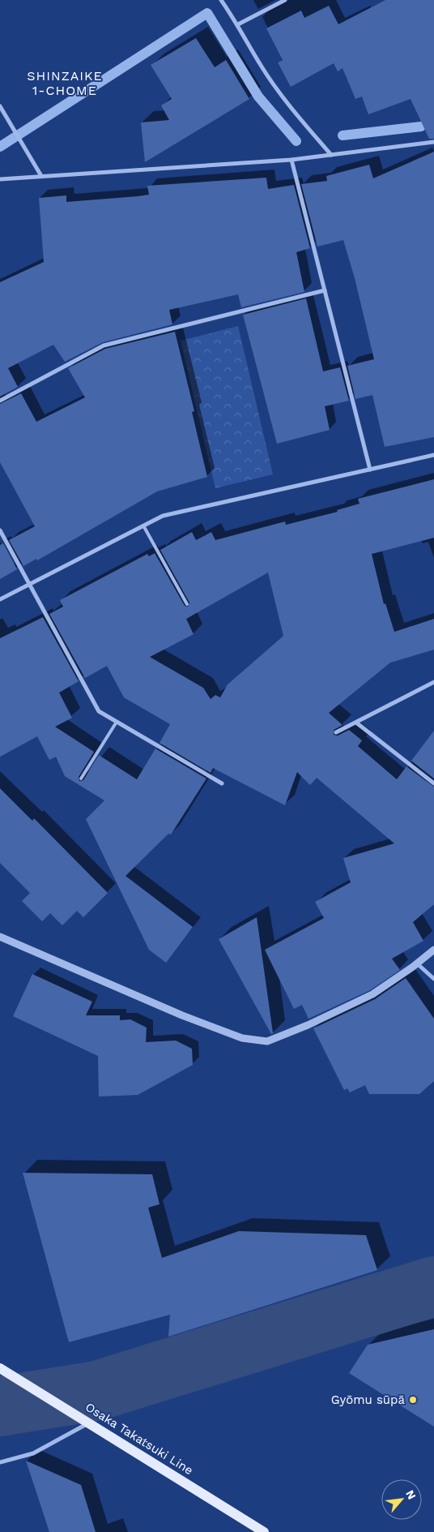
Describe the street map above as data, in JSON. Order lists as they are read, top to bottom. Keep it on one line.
{"streets":{"main road":["Osaka Takatsuki Line"]},"districts":["SHINZAIKE 1-CHOME"],"places":["Gyōmu sūpā"],"north":"top right"}
